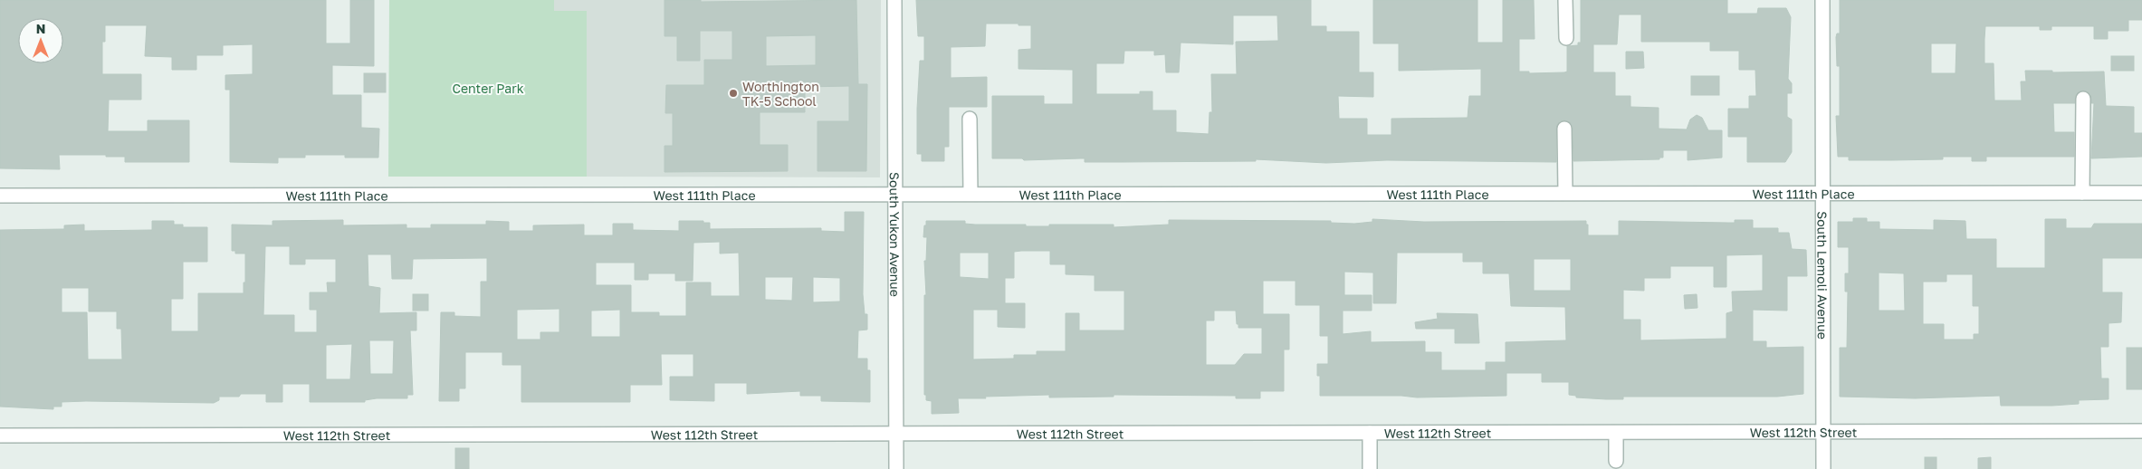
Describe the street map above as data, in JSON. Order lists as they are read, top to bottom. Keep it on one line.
{"streets":{"street":["West 111th Place","South Yukon Avenue","South Lemoli Avenue","West 112th Street"]},"crossings":[["West 111th Place","South Yukon Avenue"],["West 111th Place","South Lemoli Avenue"],["South Yukon Avenue","West 112th Street"],["South Lemoli Avenue","West 112th Street"]],"parks":["Center Park"],"places":["Worthington TK-5 School"],"north":"top"}
